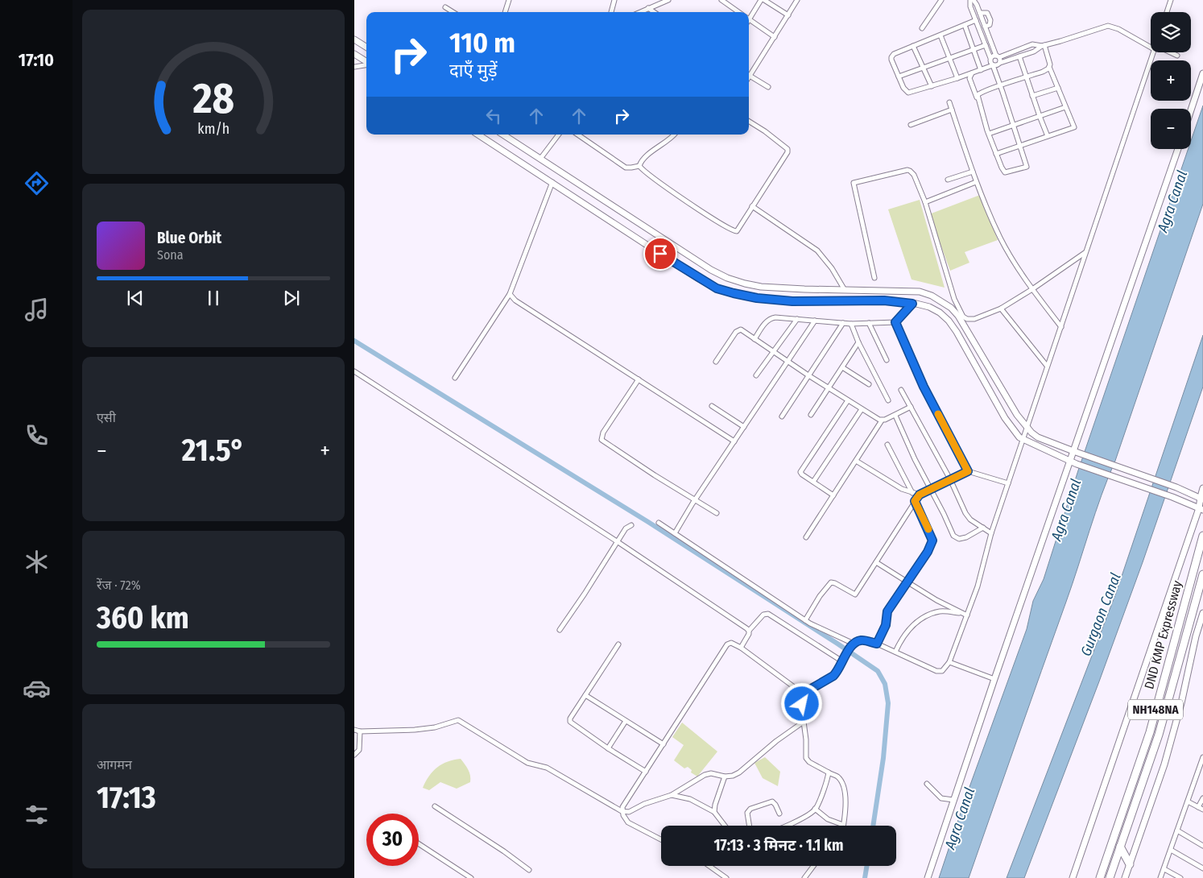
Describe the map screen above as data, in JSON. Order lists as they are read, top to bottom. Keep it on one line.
{"streets":{"highway":["DND KMP Expressway","NH148NA"]},"water":["Agra Canal","Gurgaon Canal"],"page":{"tabs":"17:10","map_buttons":["+","−"],"turn":["110 m","दाएँ मुड़ें"],"song":["Blue Orbit","Sona"],"tile":["एसी",["रेंज · 72%","360 km"],["आगमन","17:13"]],"heat":["−","21.5°","+"],"limit":"30","trip":"17:13 · 3 मिनट · 1.1 km","gauge":["28","km/h"]}}
